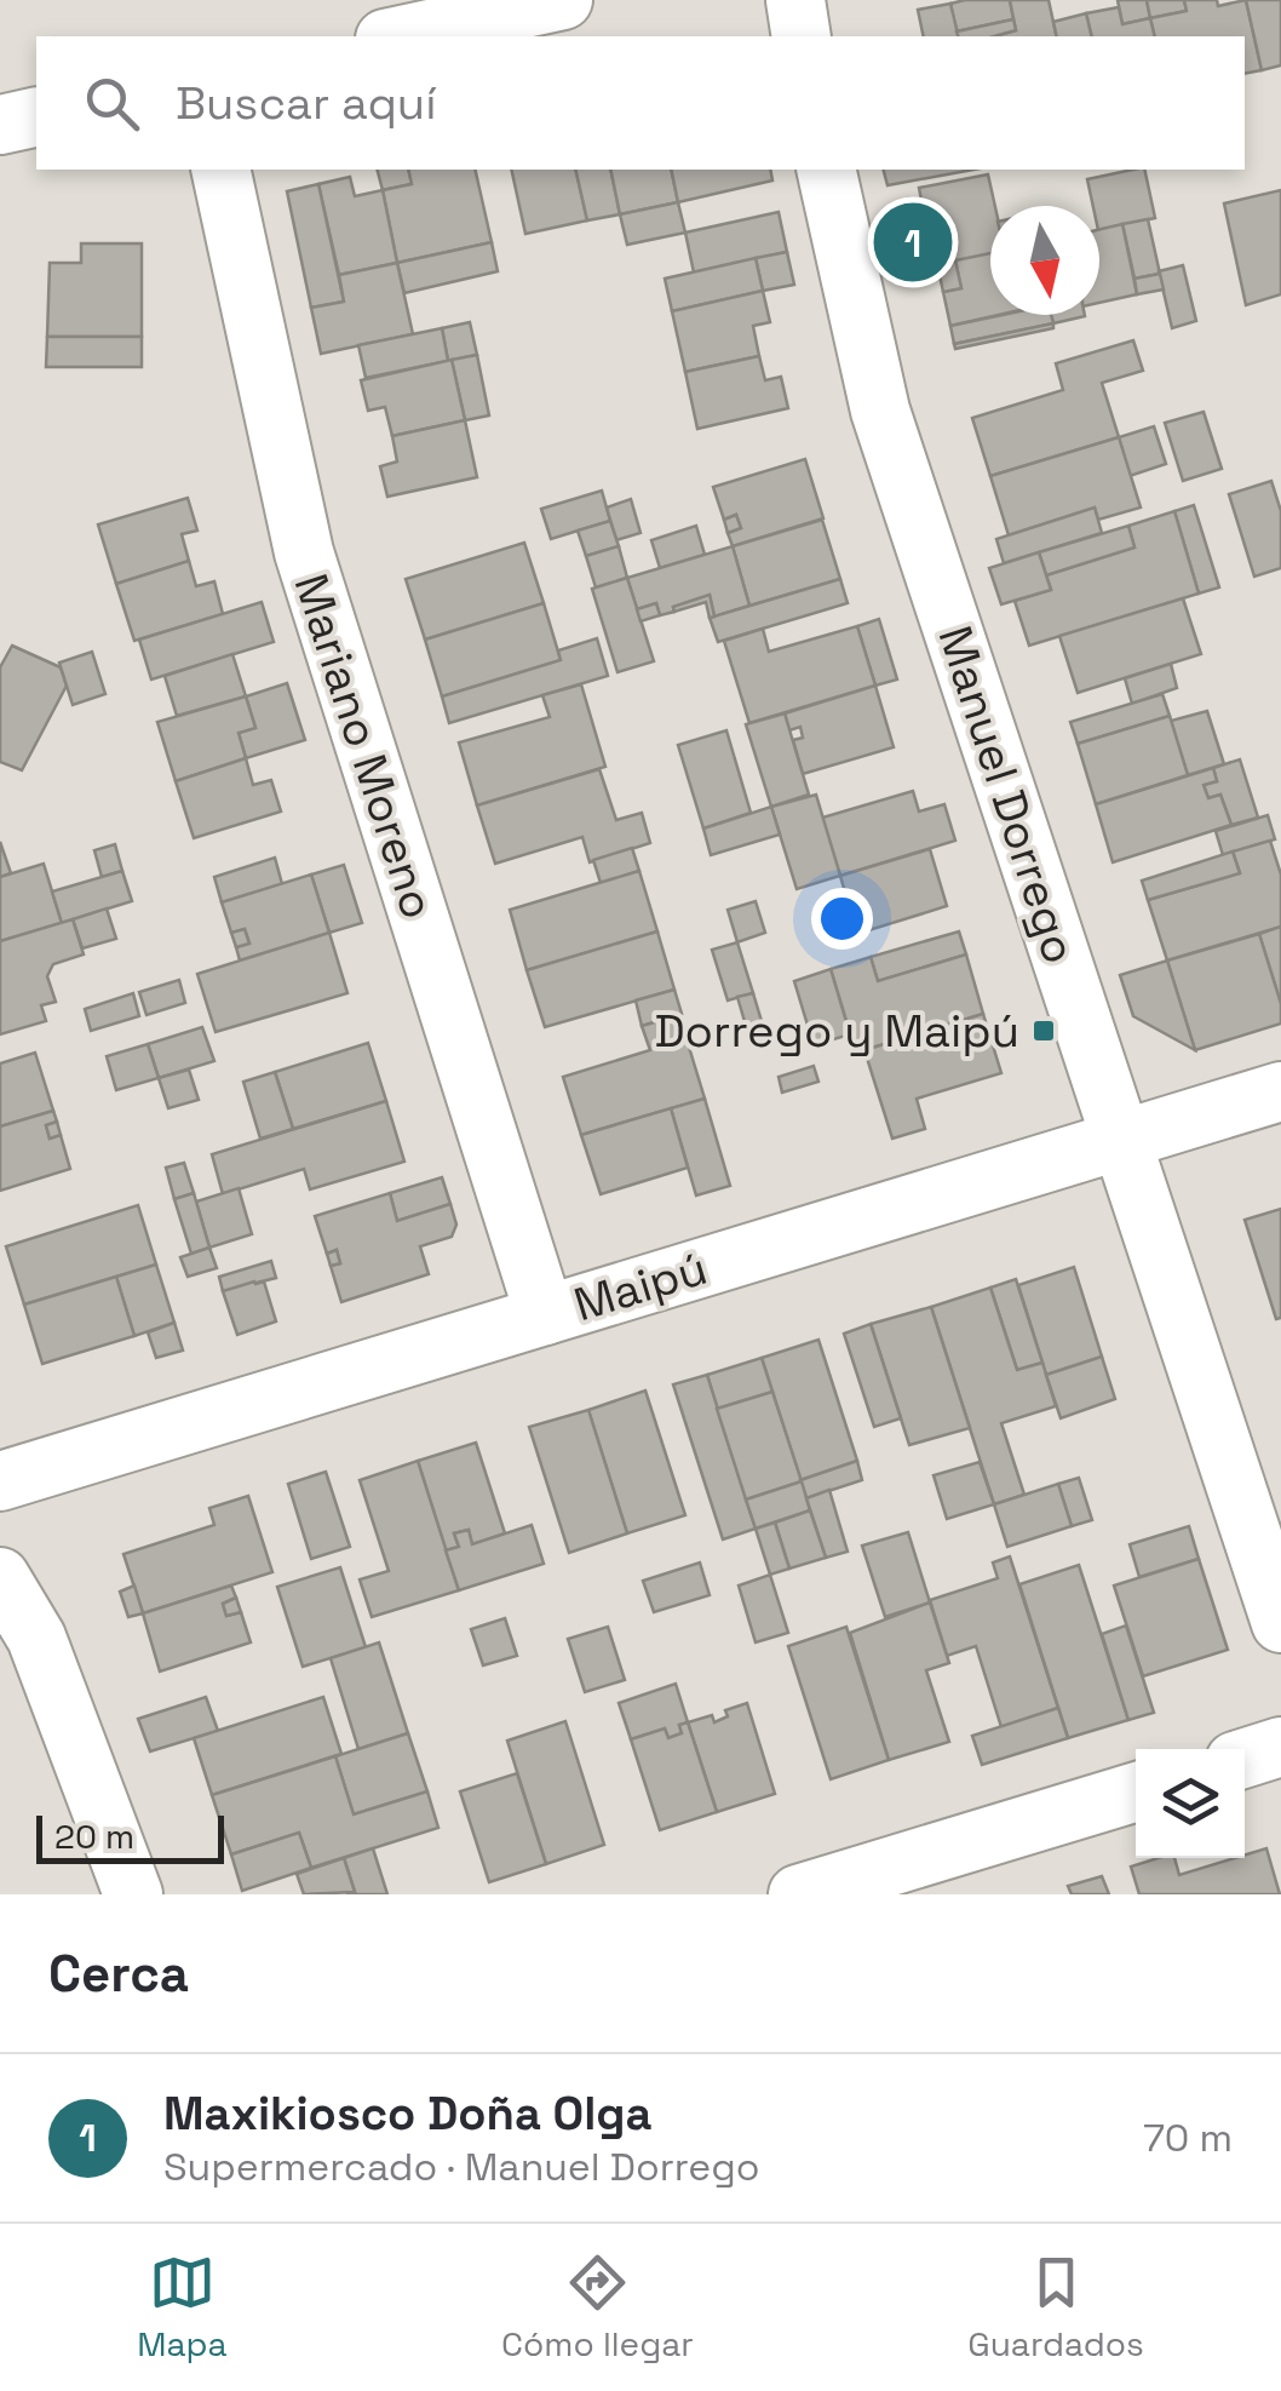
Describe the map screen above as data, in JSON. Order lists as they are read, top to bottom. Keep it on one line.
{"streets":{"street":["Mariano Moreno","Manuel Dorrego","Maipú"]},"crossings":[["Mariano Moreno","Maipú"],["Manuel Dorrego","Maipú"]],"places":{"transit":["Dorrego y Maipú"]},"scale_bar":"20 m","north":"bottom","page":{"search":"Buscar aquí","pins":"1","scale":"20 m","heading":"Cerca","list":[{"mark":"1","name":"Maxikiosco Doña Olga","note":"Supermercado · Manuel Dorrego","value":"70 m"}],"nav":["Mapa","Cómo llegar","Guardados"]}}
